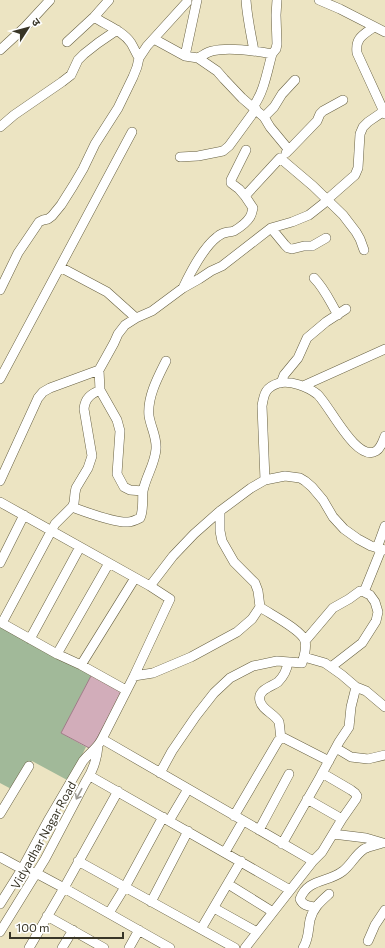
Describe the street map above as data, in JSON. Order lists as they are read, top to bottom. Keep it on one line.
{"streets":{"street":["Vidyadhar Nagar Road"]},"scale_bar":"100 m","north":"top right"}
